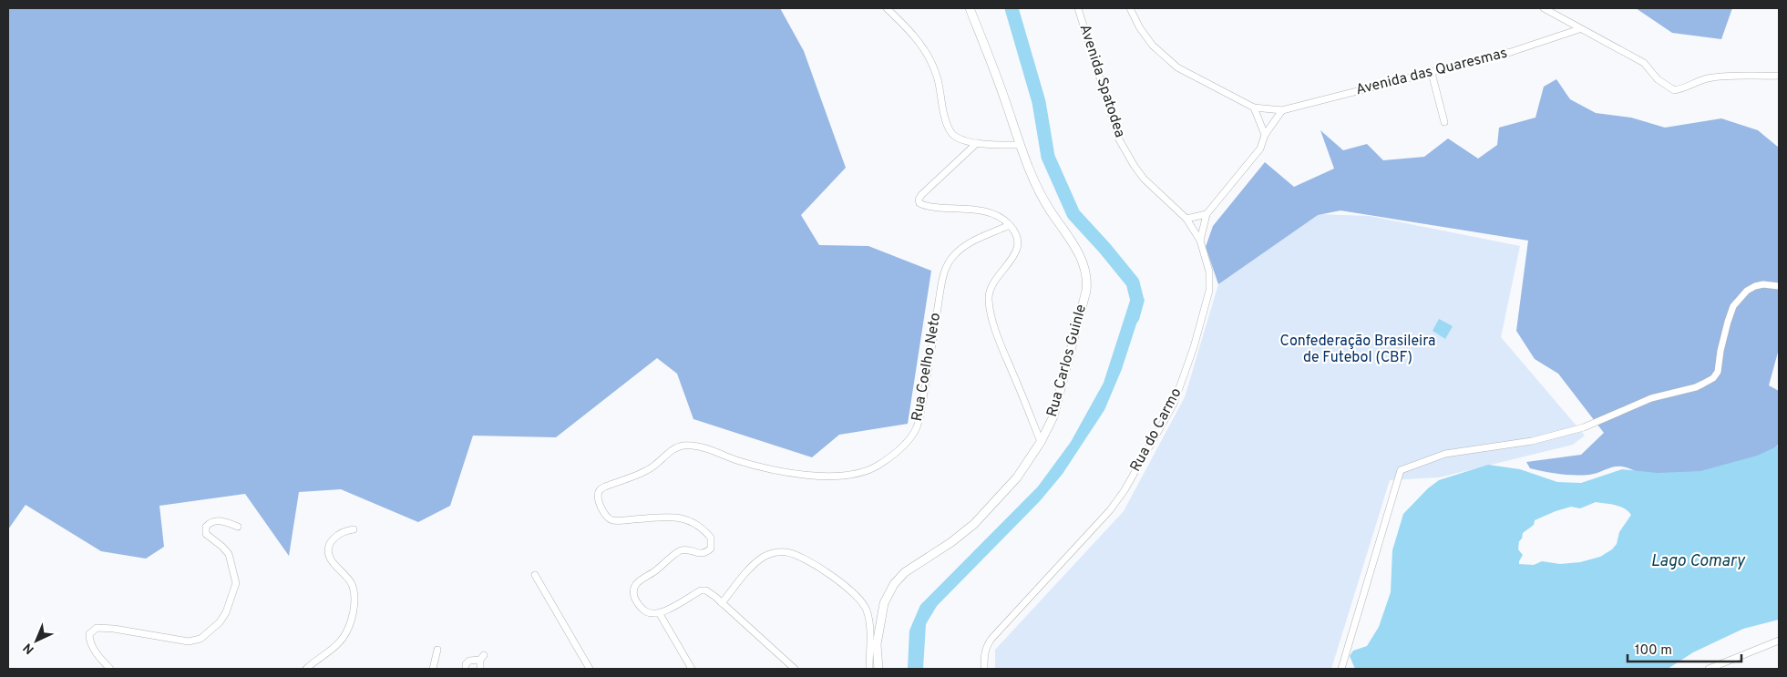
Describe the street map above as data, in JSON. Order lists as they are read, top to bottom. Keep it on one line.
{"streets":{"street":["Avenida das Quaresmas","Avenida Spatodea","Rua Carlos Guinle","Rua Coelho Neto","Rua do Carmo"]},"crossings":[["Avenida das Quaresmas","Rua do Carmo"],["Avenida Spatodea","Rua do Carmo"]],"water":["Lago Comary"],"parks":["Confederação Brasileira de Futebol (CBF)"],"scale_bar":"100 m","north":"bottom left"}
